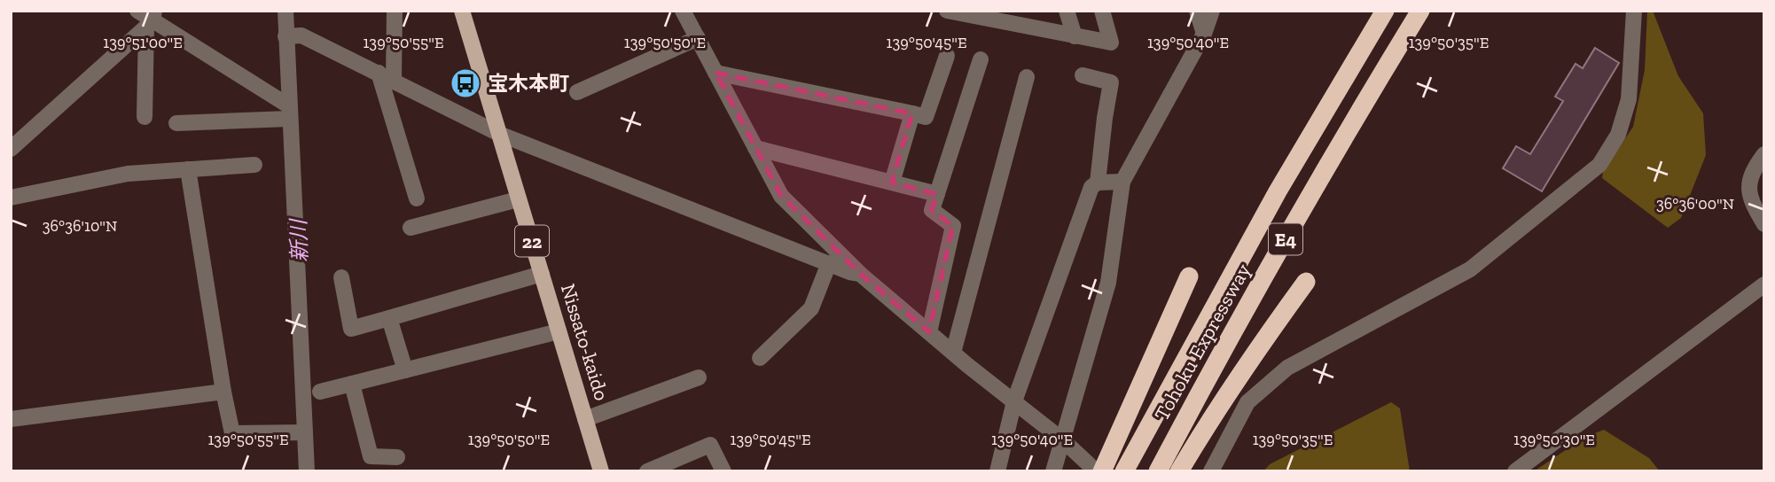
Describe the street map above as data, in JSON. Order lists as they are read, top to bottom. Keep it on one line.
{"streets":{"highway":["E4","Tohoku Expressway"],"main road":["22","Nissato-kaido"]},"water":["新川"],"places":{"bus stop":["宝木本町"]},"coordinates":["139°50'45\"E","139°50'35\"E","139°51'00\"E","139°50'55\"E","139°50'50\"E","139°50'40\"E","36°36'00\"N","36°36'10\"N","139°50'30\"E"]}
